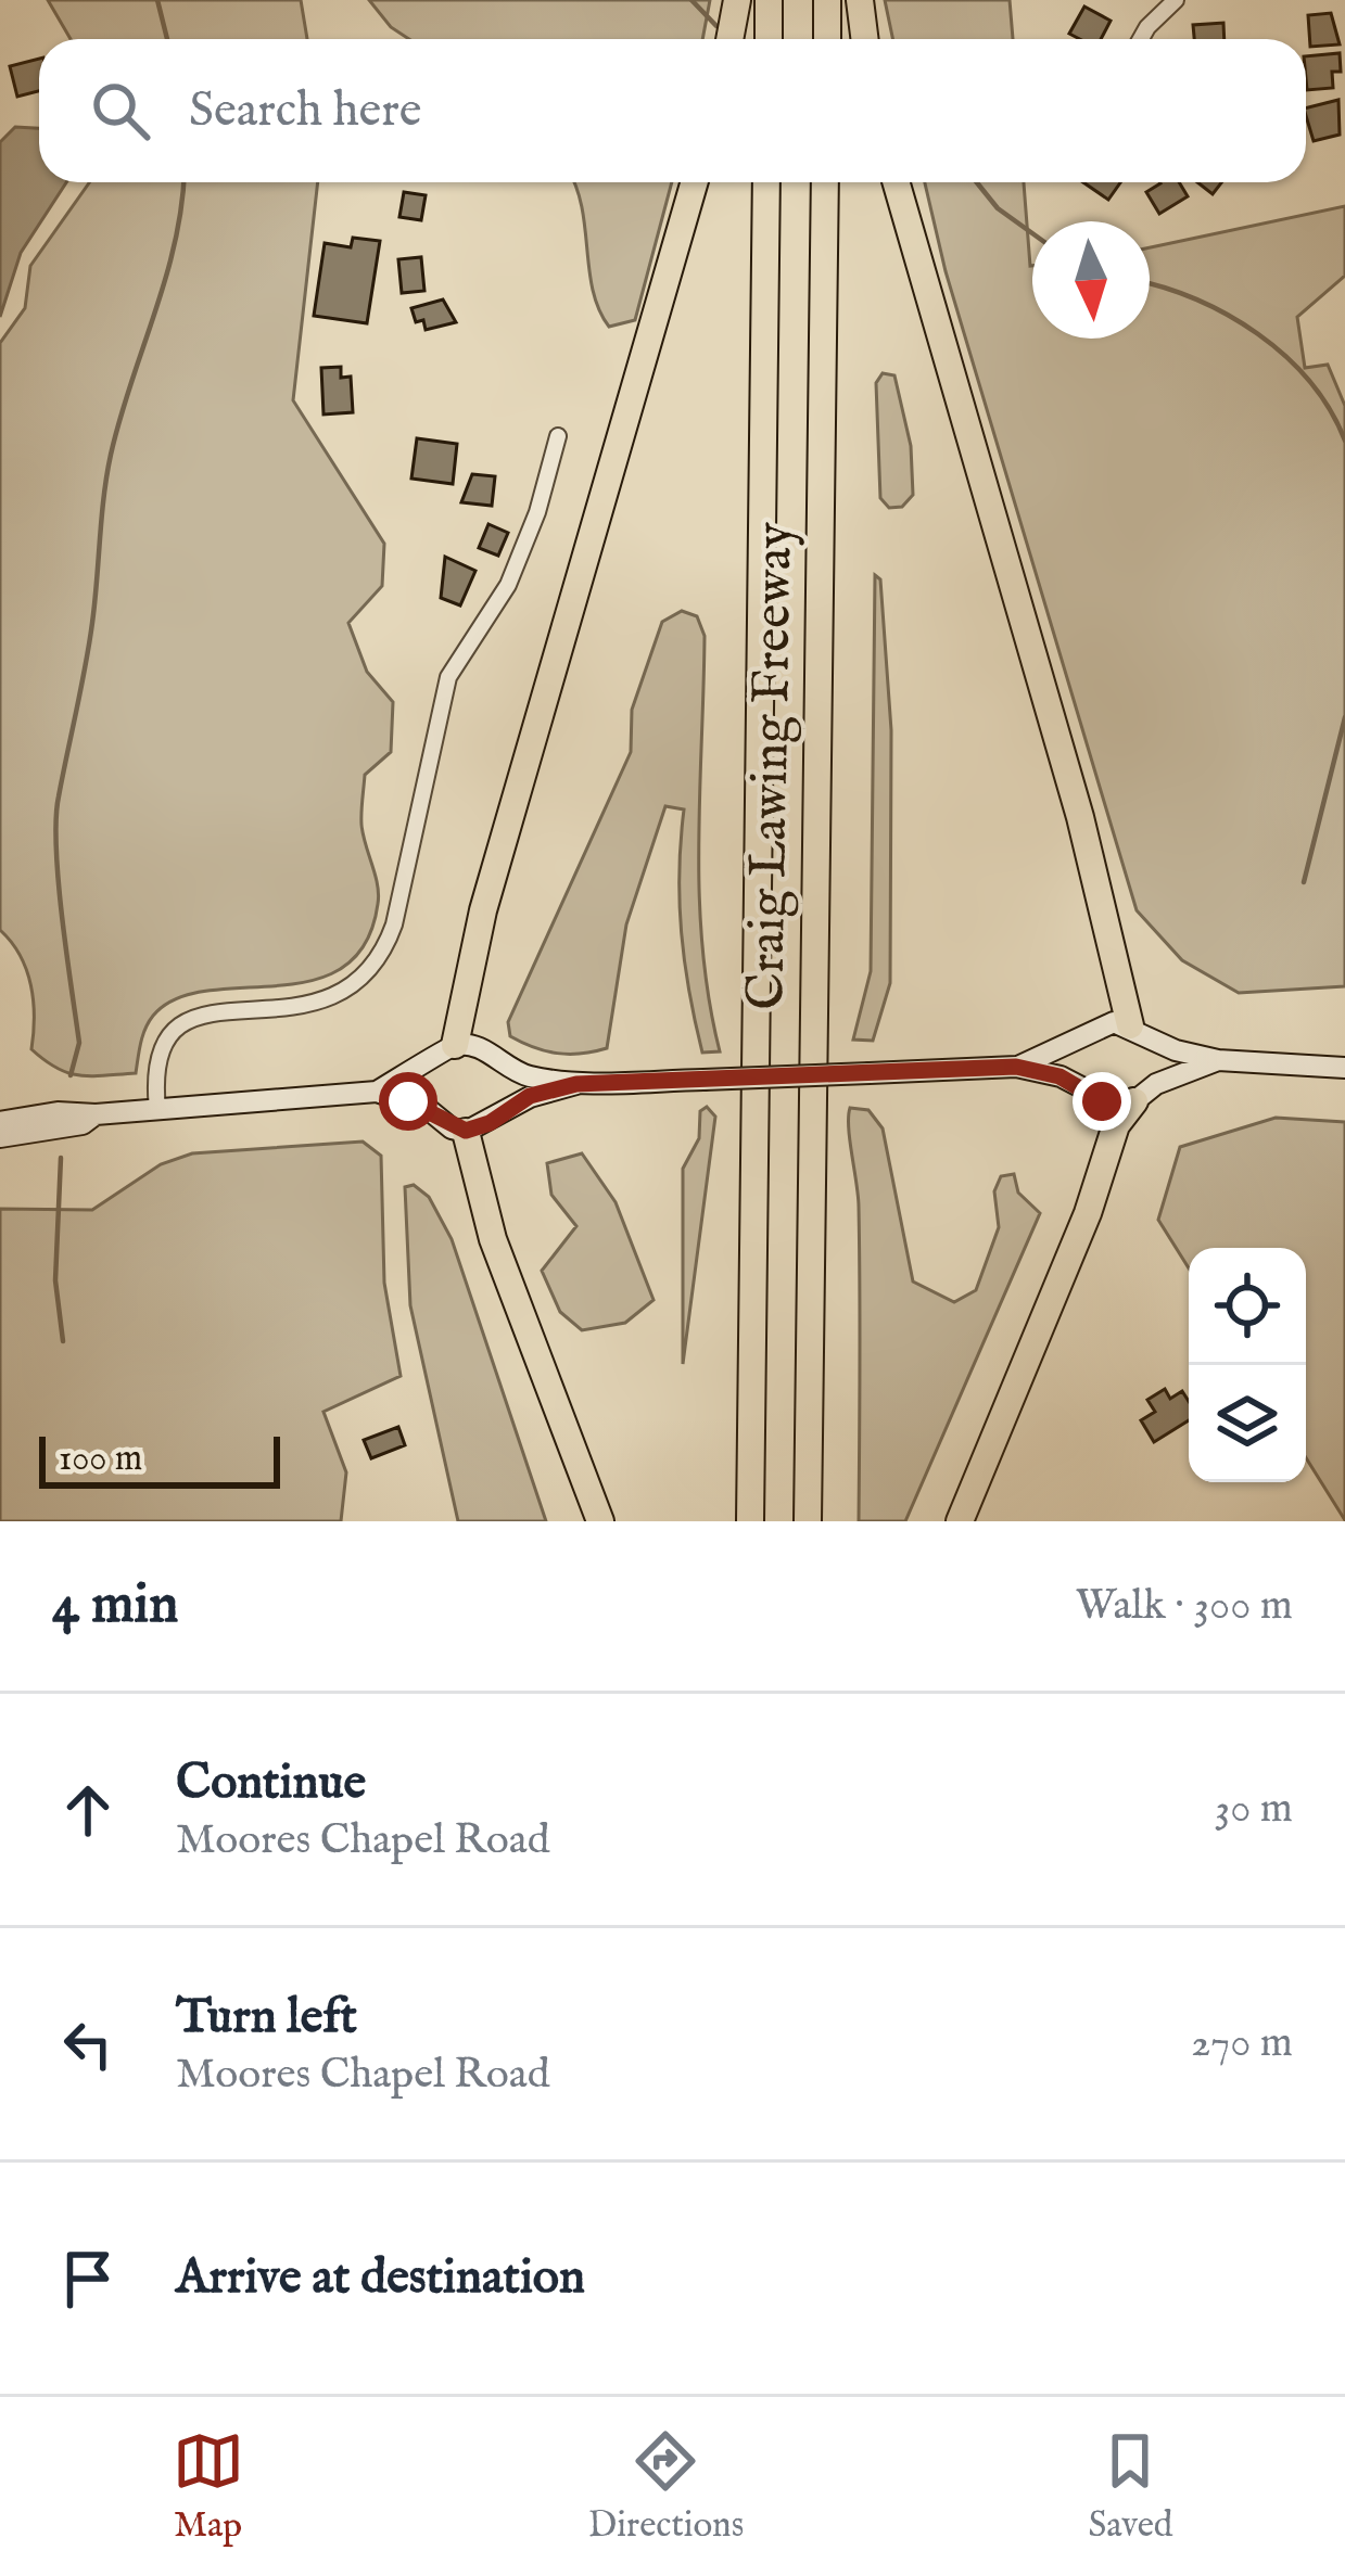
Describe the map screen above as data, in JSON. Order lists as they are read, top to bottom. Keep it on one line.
{"streets":{"highway":["Craig Lawing Freeway"]},"scale_bar":"100 m","north":"bottom","page":{"search":"Search here","scale":"100 m","heading":["4 min","Walk · 300 m"],"list":[["Continue","Moores Chapel Road","30 m"],["Turn left","Moores Chapel Road","270 m"],"Arrive at destination"],"nav":["Map","Directions","Saved"]}}
